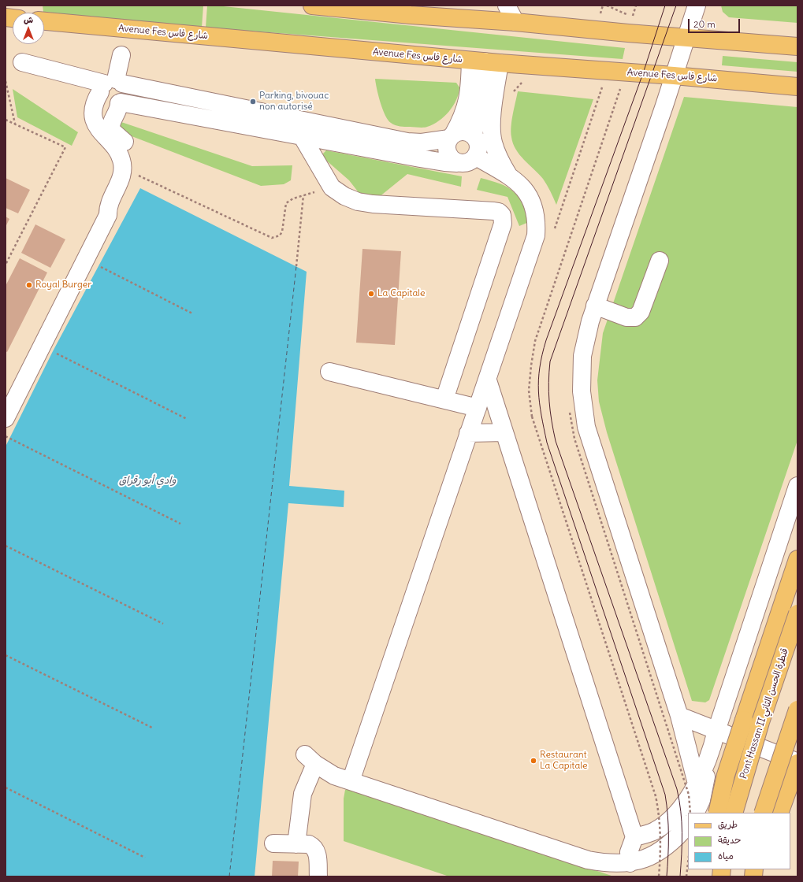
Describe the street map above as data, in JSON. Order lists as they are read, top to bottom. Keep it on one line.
{"streets":{"main road":["Avenue Fes شارع فاس","Pont Hassan II قنطرة الحسن الثاني"]},"water":["وادي أبو رقراق"],"places":["Parking, bivouac non autorisé","Royal Burger","La Capitale","Restaurant La Capitale"],"legend":["طريق","حديقة","مياه"],"scale_bar":"20 m","north":"top"}
